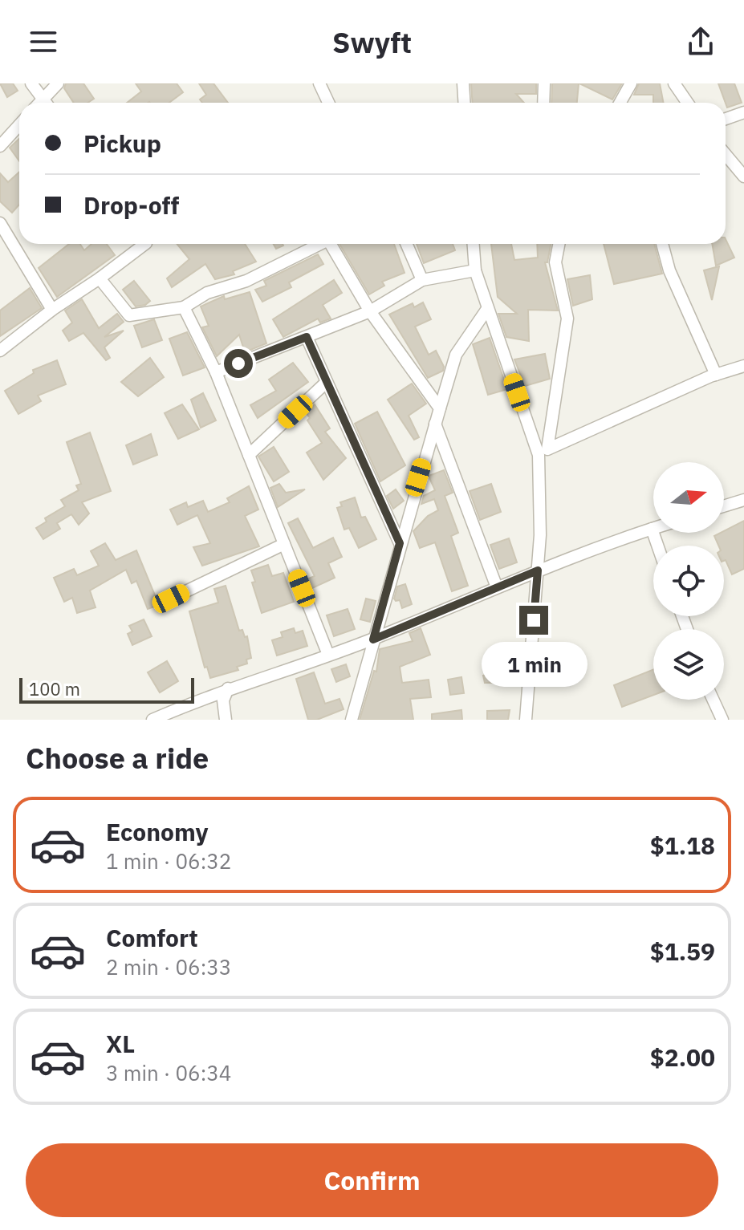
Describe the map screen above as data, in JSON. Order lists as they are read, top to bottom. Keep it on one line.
{"scale_bar":"100 m","north":"right","page":{"header":"Swyft","banner":["Pickup","Drop-off"],"bubble":"1 min","scale":"100 m","heading":"Choose a ride","list":[{"name":"Economy","note":"1 min · 06:32","value":"$1.18"},{"name":"Comfort","note":"2 min · 06:33","value":"$1.59"},{"name":"XL","note":"3 min · 06:34","value":"$2.00"}],"buttons":"Confirm"}}
